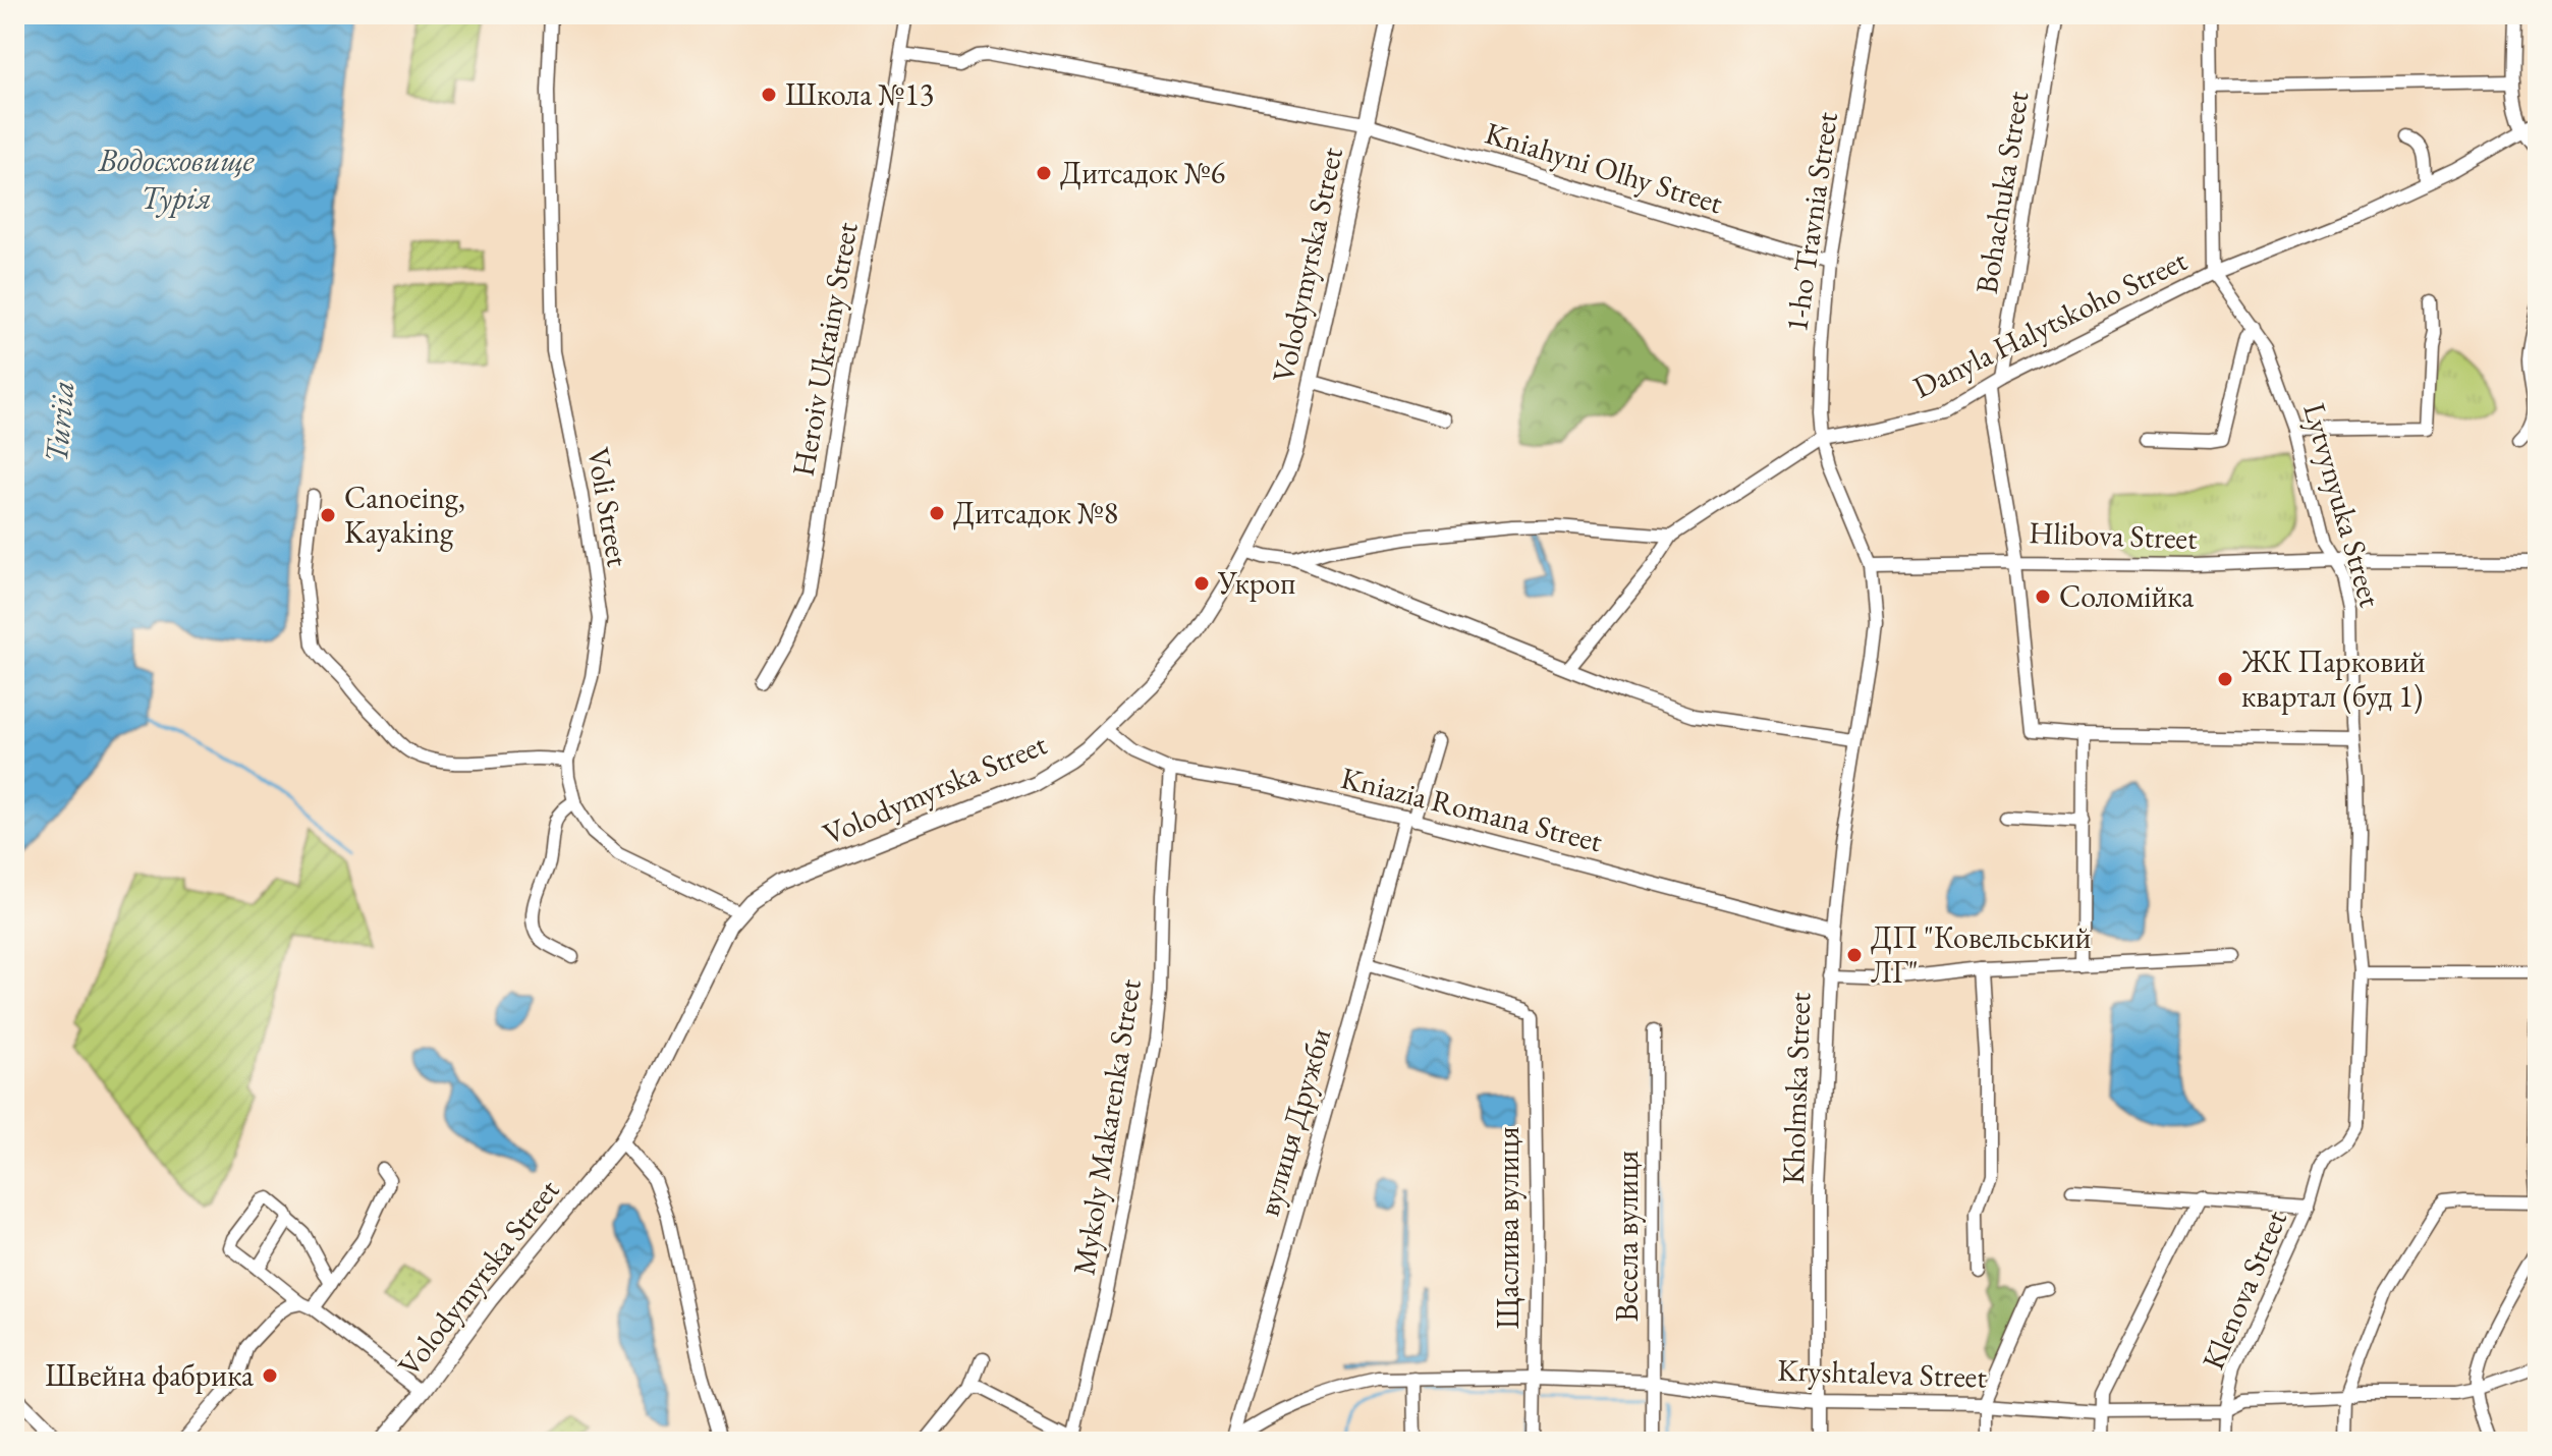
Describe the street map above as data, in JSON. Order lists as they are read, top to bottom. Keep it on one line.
{"streets":{"main road":["Volodymyrska Street"],"street":["Kniahyni Olhy Street","Bohachuka Street","1-ho Travnia Street","Danyla Halytskoho Street","Heroiv Ukrainy Street","Lytvynyuka Street","Voli Street","Hlibova Street","Kniazia Romana Street","Kholmska Street","вулиця Дружби","Mykoly Makarenka Street","Щаслива вулиця","Весела вулиця","Klenova Street","Kryshtaleva Street"]},"crossings":[["Kniahyni Olhy Street","1-ho Travnia Street"],["Kniahyni Olhy Street","Volodymyrska Street"],["Kniahyni Olhy Street","Heroiv Ukrainy Street"],["Bohachuka Street","Danyla Halytskoho Street"],["Bohachuka Street","Hlibova Street"],["1-ho Travnia Street","Danyla Halytskoho Street"],["1-ho Travnia Street","Kholmska Street"],["Volodymyrska Street","Voli Street"],["Volodymyrska Street","Kniazia Romana Street"],["Danyla Halytskoho Street","Lytvynyuka Street"],["Danyla Halytskoho Street","Hlibova Street"],["Danyla Halytskoho Street","Kholmska Street"],["Lytvynyuka Street","Hlibova Street"],["Lytvynyuka Street","Klenova Street"],["Kniazia Romana Street","Kholmska Street"],["Kniazia Romana Street","вулиця Дружби"],["Kniazia Romana Street","Mykoly Makarenka Street"],["Kholmska Street","Kryshtaleva Street"],["вулиця Дружби","Щаслива вулиця"],["вулиця Дружби","Kryshtaleva Street"],["Щаслива вулиця","Kryshtaleva Street"],["Весела вулиця","Kryshtaleva Street"],["Klenova Street","Kryshtaleva Street"]],"water":["Водосховище Турія","Turiia"],"places":["Школа №13","Дитсадок №6","Дитсадок №8","Canoeing, Kayaking","Укроп","Соломійка","ЖК Парковий квартал (буд 1)","ДП \"Ковельський ЛГ\"","Швейна фабрика"]}
